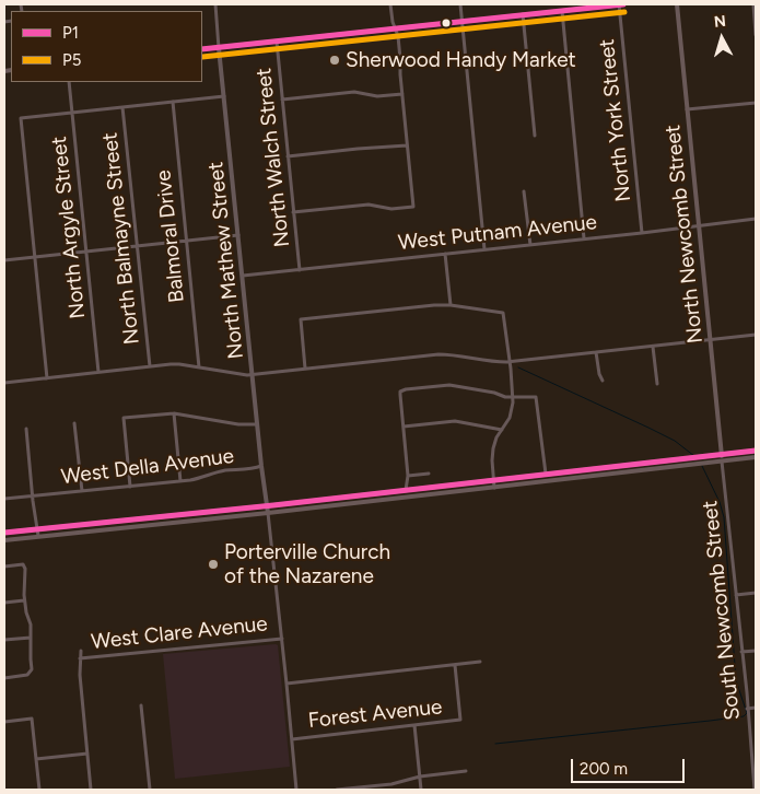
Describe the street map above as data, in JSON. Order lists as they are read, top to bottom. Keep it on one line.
{"streets":{"main road":["North Newcomb Street"],"street":["North York Street","North Walch Street","North Argyle Street","West Putnam Avenue","Balmoral Drive","North Balmayne Street","North Mathew Street","West Della Avenue","South Newcomb Street","West Clare Avenue","Forest Avenue"]},"crossings":[["North York Street","West Putnam Avenue"],["North Walch Street","West Putnam Avenue"],["West Putnam Avenue","North Newcomb Street"],["West Putnam Avenue","North Mathew Street"],["North Newcomb Street","South Newcomb Street"],["North Mathew Street","West Della Avenue"]],"places":["Sherwood Handy Market","Porterville Church of the Nazarene"],"lines":["transit line P1","transit line P5"],"legend":["P1","P5"],"scale_bar":"200 m","north":"top"}
